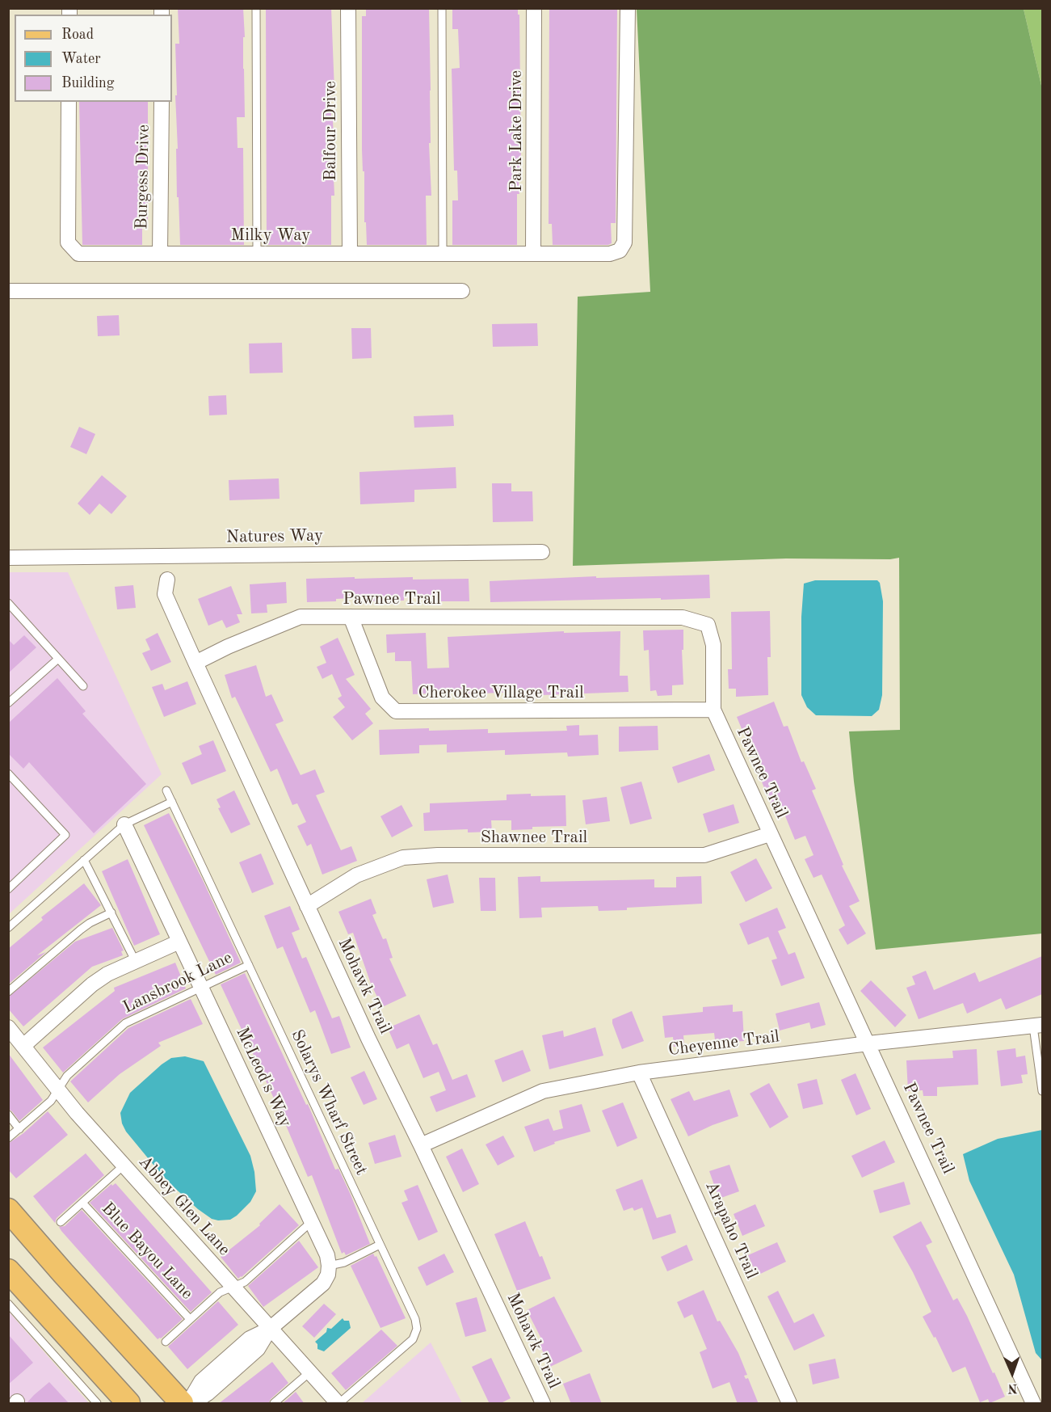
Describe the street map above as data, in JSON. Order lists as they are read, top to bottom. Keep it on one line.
{"streets":{"street":["Balfour Drive","Park Lake Drive","Burgess Drive","Milky Way","Natures Way","Pawnee Trail","Cherokee Village Trail","Shawnee Trail","Mohawk Trail","Cheyenne Trail","McLeod's Way","Abbey Glen Lane","Arapaho Trail"],"lane":["Lansbrook Lane","Solarys Wharf Street","Blue Bayou Lane"]},"crossings":[["Balfour Drive","Milky Way"],["Park Lake Drive","Milky Way"],["Burgess Drive","Milky Way"],["Pawnee Trail","Cherokee Village Trail"],["Pawnee Trail","Shawnee Trail"],["Pawnee Trail","Mohawk Trail"],["Pawnee Trail","Cheyenne Trail"],["Shawnee Trail","Mohawk Trail"],["Lansbrook Lane","McLeod's Way"],["Lansbrook Lane","Solarys Wharf Street"],["Lansbrook Lane","Abbey Glen Lane"],["Mohawk Trail","Cheyenne Trail"],["Cheyenne Trail","Arapaho Trail"],["McLeod's Way","Blue Bayou Lane"],["Solarys Wharf Street","Abbey Glen Lane"],["Abbey Glen Lane","Blue Bayou Lane"]],"legend":["Road","Water","Building"],"north":"bottom"}
